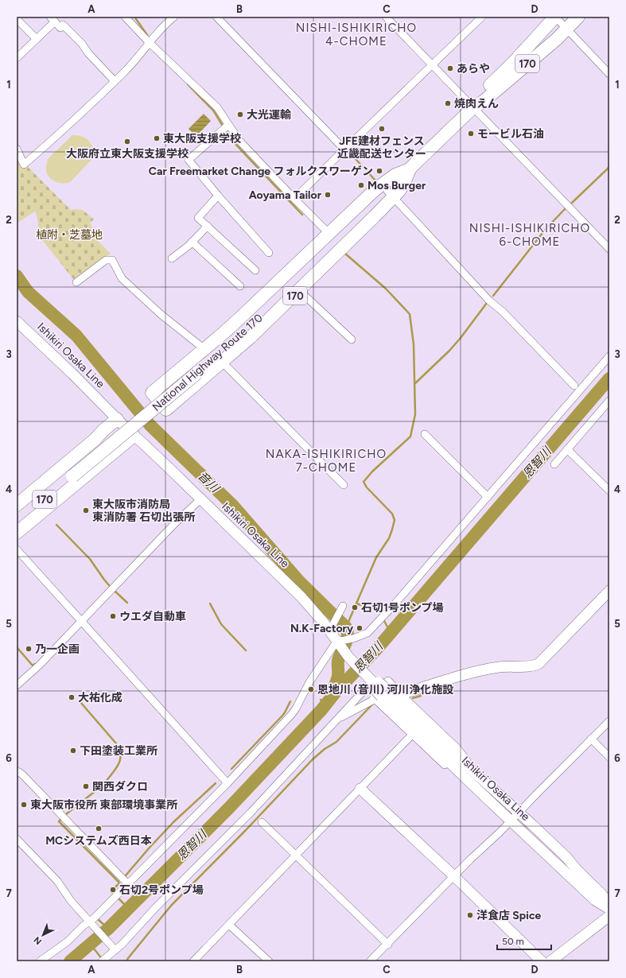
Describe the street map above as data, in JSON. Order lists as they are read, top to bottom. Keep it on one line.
{"streets":{"highway":["170","National Highway Route 170"],"main road":["Ishikiri Osaka Line"]},"crossings":[["170","National Highway Route 170"]],"districts":["NISHI-ISHIKIRICHO 4-CHOME","NISHI-ISHIKIRICHO 6-CHOME","NAKA-ISHIKIRICHO 7-CHOME"],"water":["恩智川","音川"],"parks":["植附・芝墓地"],"places":["あらや","焼肉えん","大光運輸","JFE建材フェンス 近畿配送センター","モービル石油","東大阪支援学校","大阪府立東大阪支援学校","Car Freemarket Change フォルクスワーゲン","Mos Burger","Aoyama Tailor","東大阪市消防局 東消防署 石切出張所","石切1号ポンプ場","ウエダ自動車","N.K-Factory","乃一企画","恩地川 (音川) 河川浄化施設","大祐化成","下田塗装工業所","関西ダクロ","東大阪市役所 東部環境事業所","MCシステムズ西日本","石切2号ポンプ場","洋食店 Spice"],"scale_bar":"50 m","north":"bottom left","grid":{"columns":["A","B","C","D"],"rows":["1","2","3","4","5","6","7"]}}
